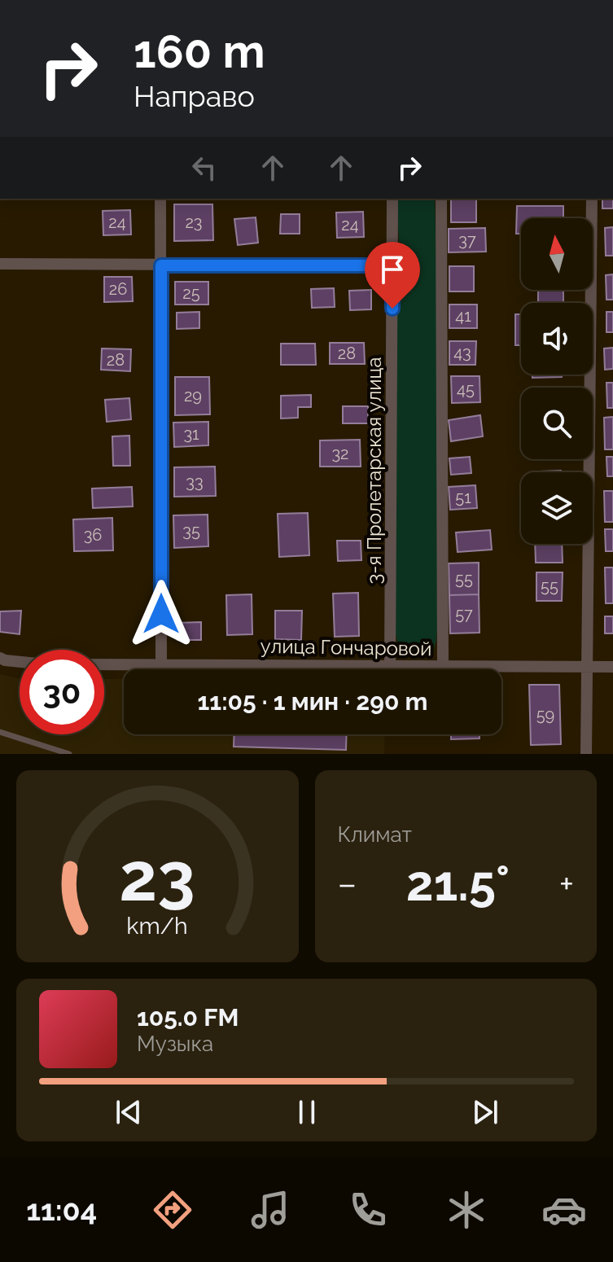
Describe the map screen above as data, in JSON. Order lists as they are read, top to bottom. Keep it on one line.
{"streets":{"street":["3-я Пролетарская улица","улица Гончаровой"]},"crossings":[["3-я Пролетарская улица","улица Гончаровой"]],"house_numbers":["24","23","24","37","26","25","41","43","28","28","45","29","31","32","33","51","35","36","55","55","57","59"],"north":"top","page":{"turn":["160 m","Направо"],"limit":"30","trip":"11:05 · 1 мин · 290 m","tile":"Климат","heat":["−","21.5°","+"],"song":["105.0 FM","Музыка"],"tabs":"11:04","gauge":["23","km/h"]}}
